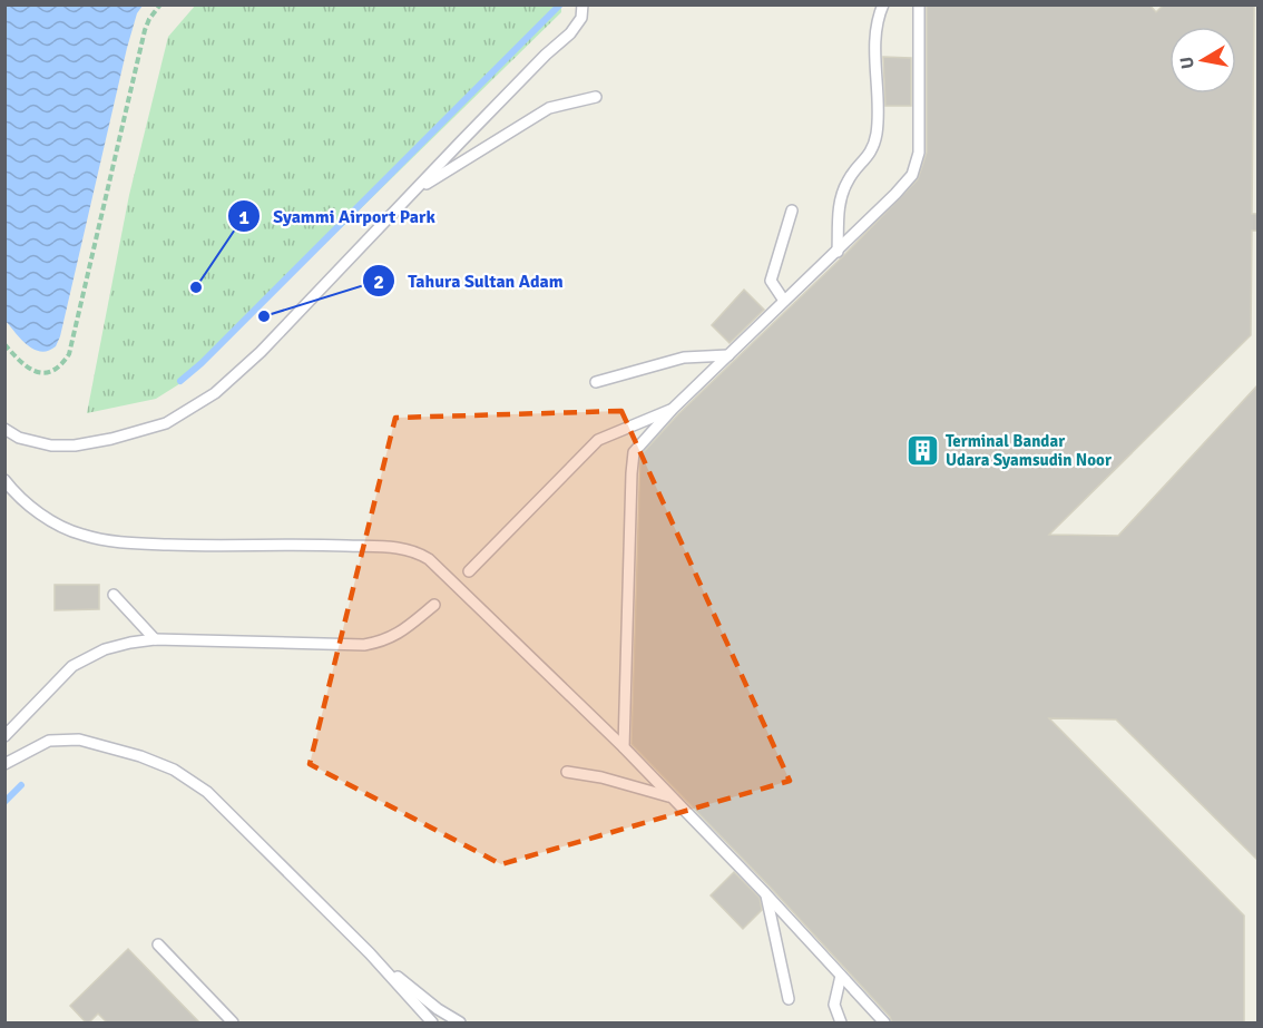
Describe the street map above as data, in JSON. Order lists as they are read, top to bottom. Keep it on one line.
{"places":{"other":["Syammi Airport Park","Tahura Sultan Adam"],"building":["Terminal Bandar Udara Syamsudin Noor"]},"north":"left"}
